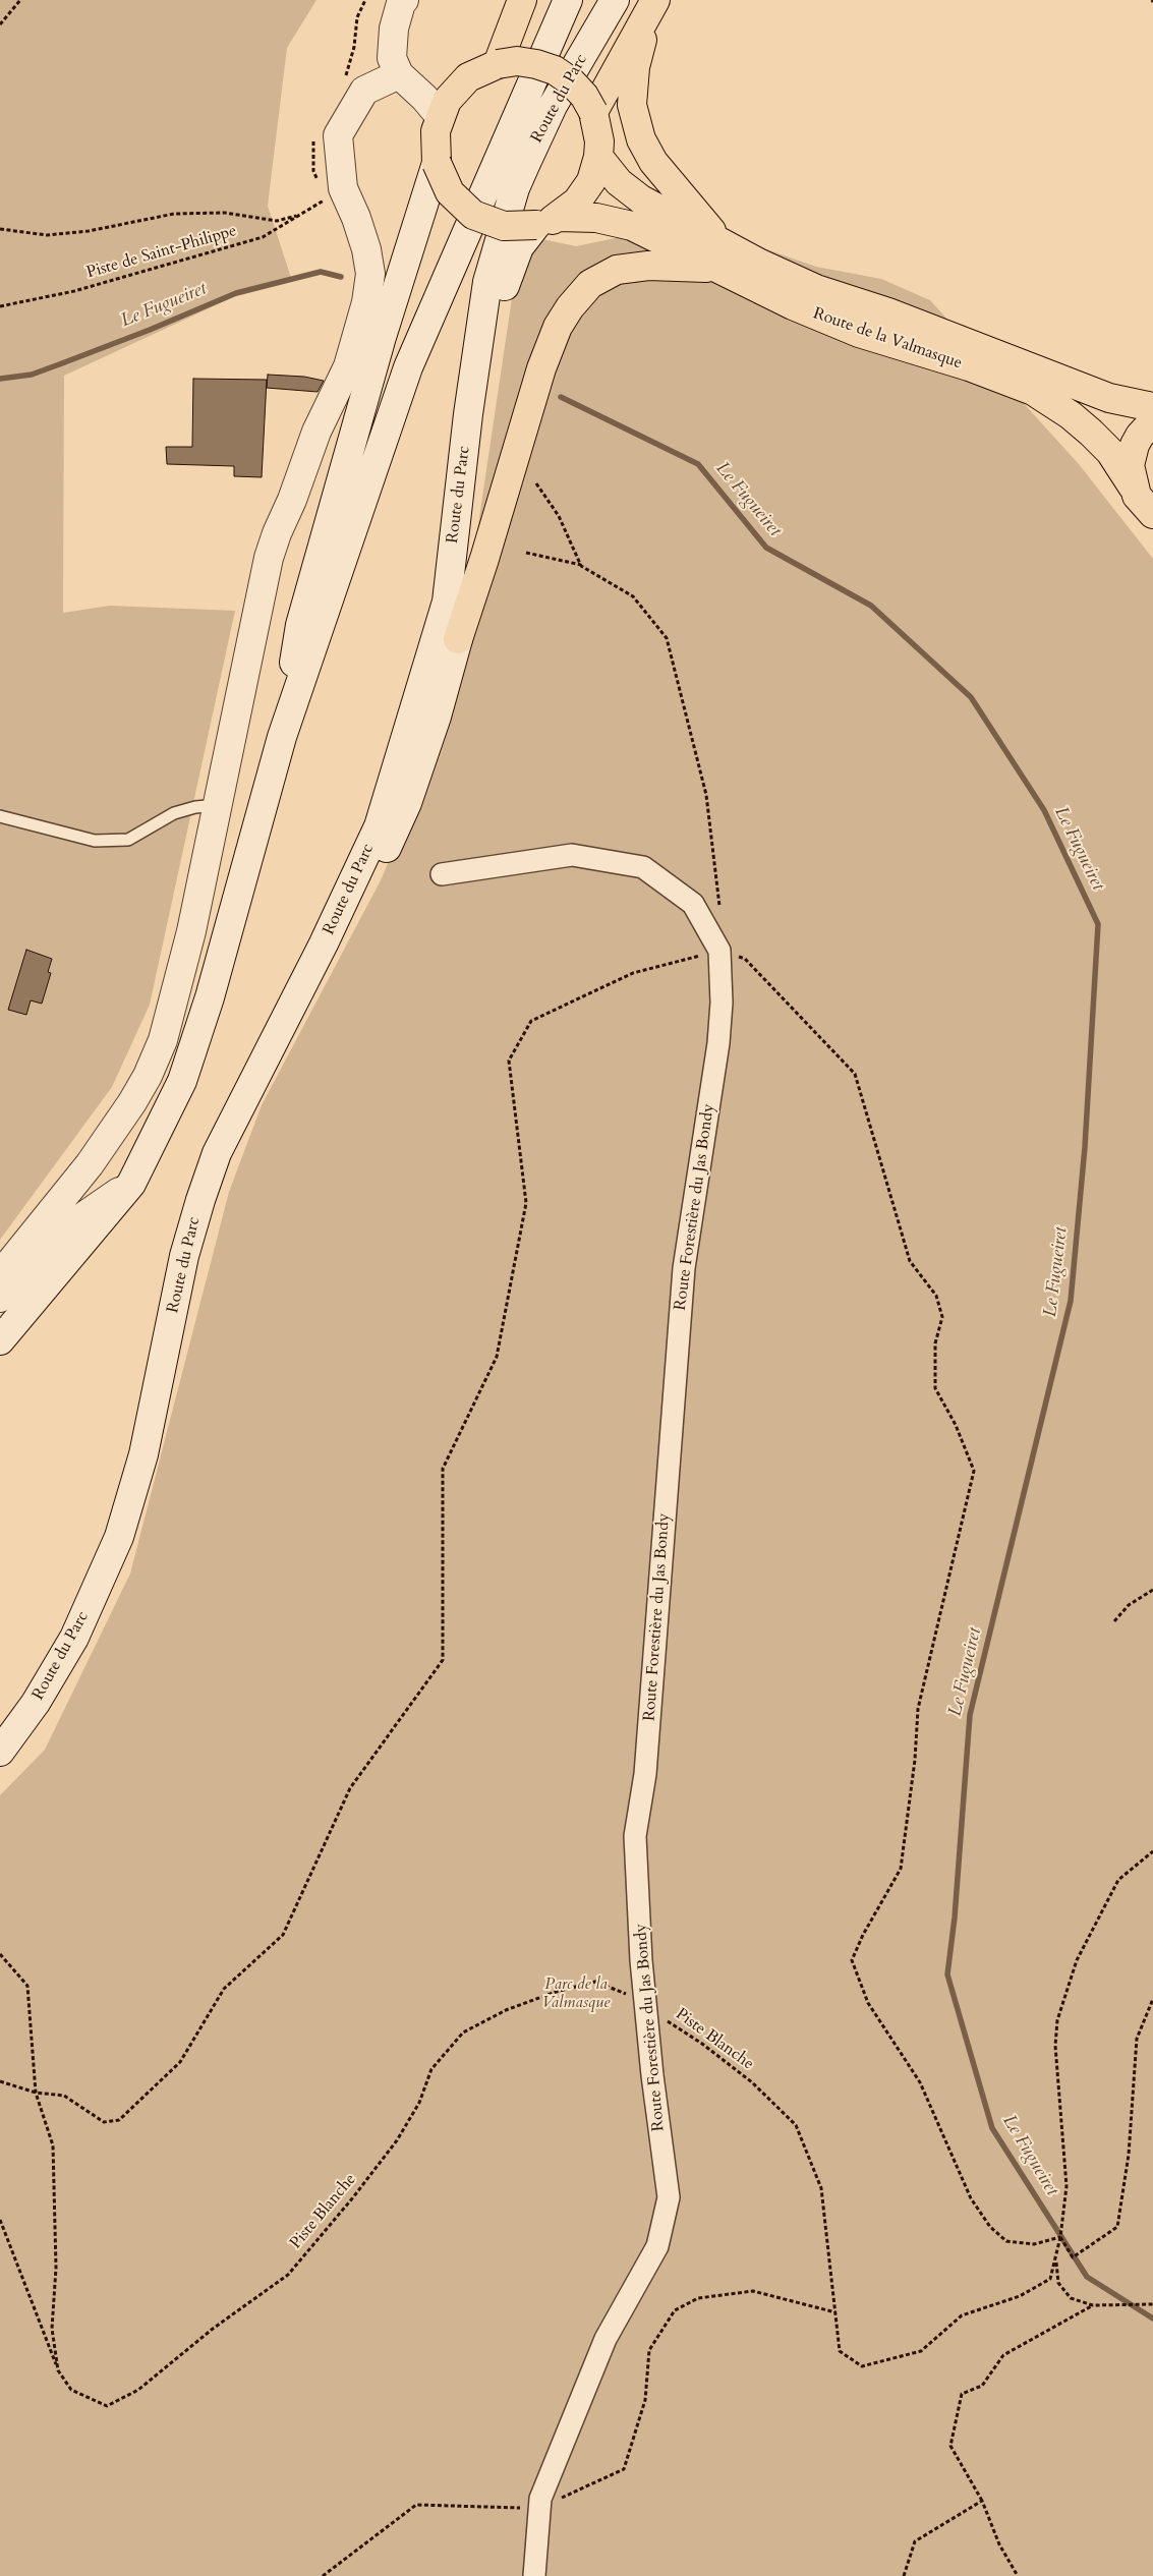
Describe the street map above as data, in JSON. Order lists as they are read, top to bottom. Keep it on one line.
{"streets":{"main road":["Route du Parc","Route de la Valmasque"],"street":["Route Forestière du Jas Bondy"],"path":["Piste de Saint-Philippe","Piste Blanche"]},"crossings":[["Route Forestière du Jas Bondy","Piste Blanche"]],"water":["Le Fugueiret"],"parks":["Parc de la Valmasque"]}
